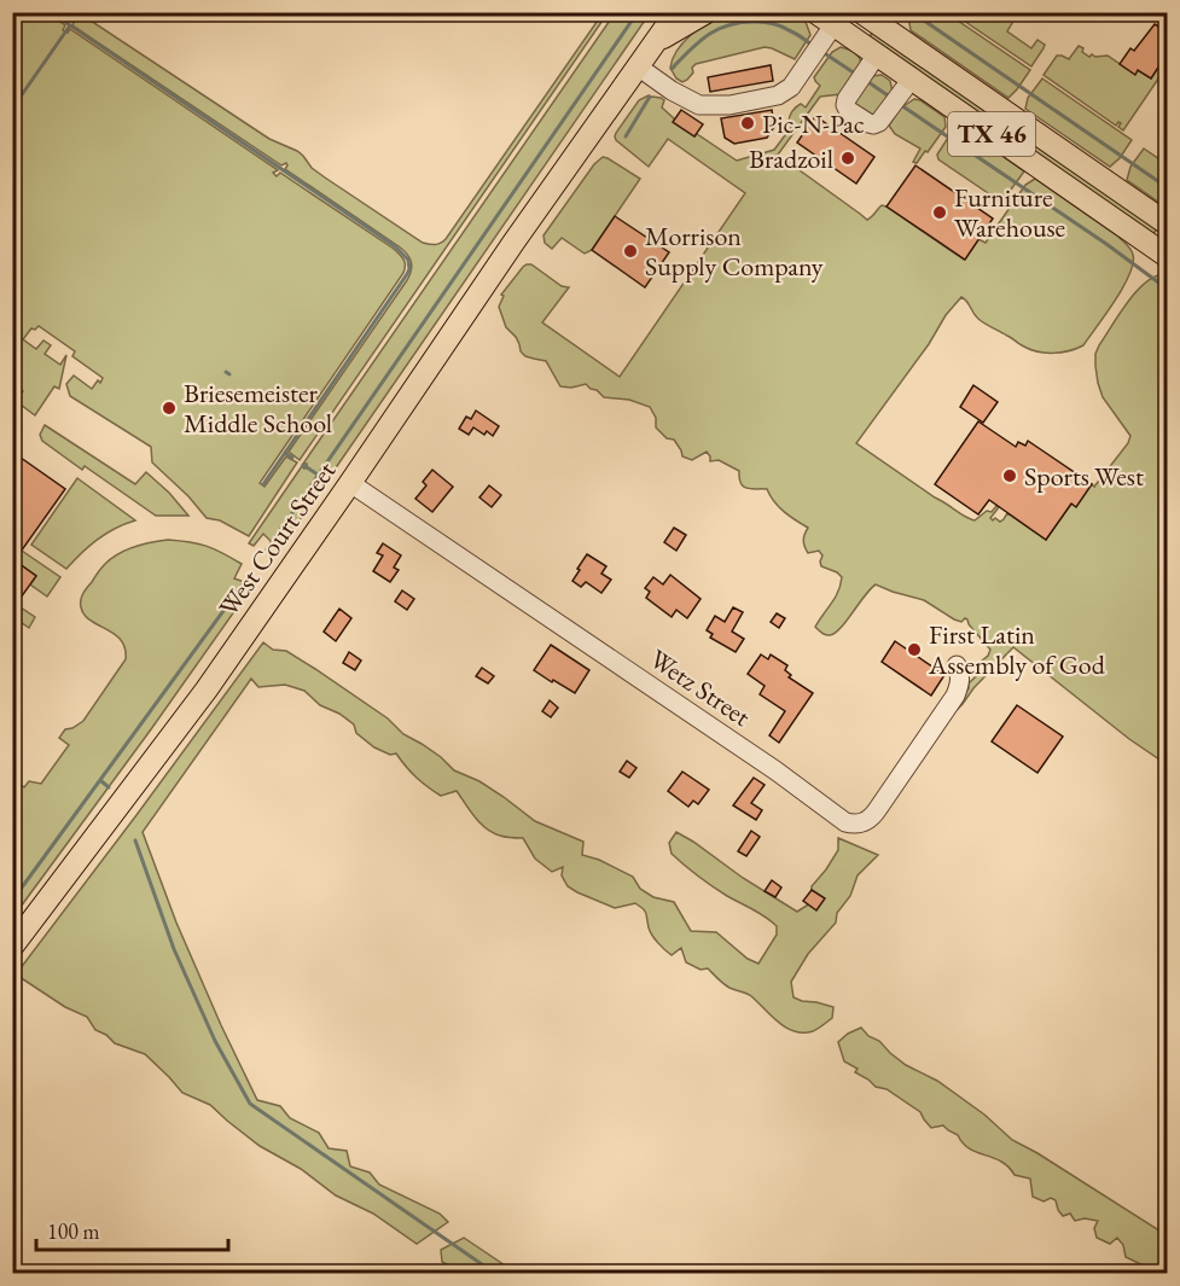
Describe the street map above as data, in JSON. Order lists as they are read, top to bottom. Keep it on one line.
{"streets":{"main road":["TX 46","West Court Street"],"street":["Wetz Street"]},"crossings":[["West Court Street","Wetz Street"]],"places":["Pic-N-Pac","Bradzoil","Furniture Warehouse","Morrison Supply Company","Briesemeister Middle School","Sports West","First Latin Assembly of God"],"scale_bar":"100 m"}
